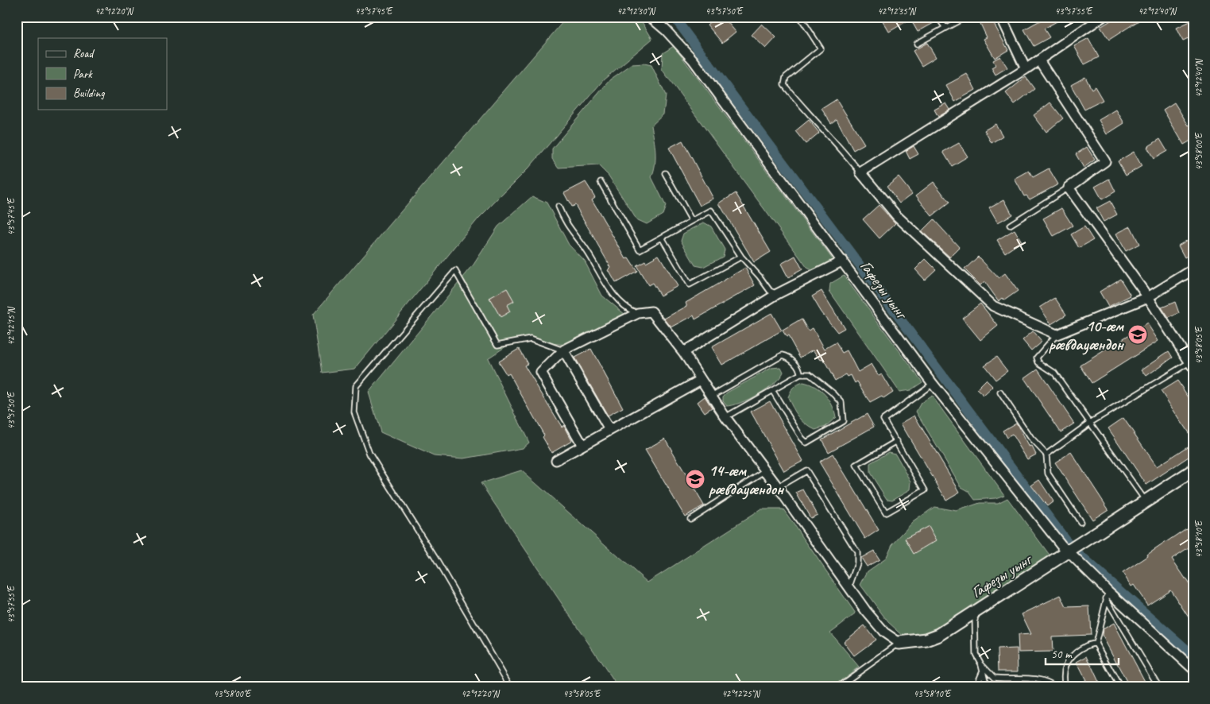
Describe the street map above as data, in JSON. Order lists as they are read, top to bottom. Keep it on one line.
{"streets":{"street":["Гафезы уынг"]},"places":{"school or university":["10-æм рӕвдауӕндон","14-æм рӕвдауӕндон"]},"legend":["Road","Park","Building"],"scale_bar":"50 m","coordinates":["42°12'20\"N","43°57'45\"E","42°12'30\"N","43°57'50\"E","42°12'35\"N","43°57'55\"E","42°12'40\"N","43°58'00\"E","42°12'15\"N","43°58'05\"E","43°58'10\"E","42°12'25\"N"]}
